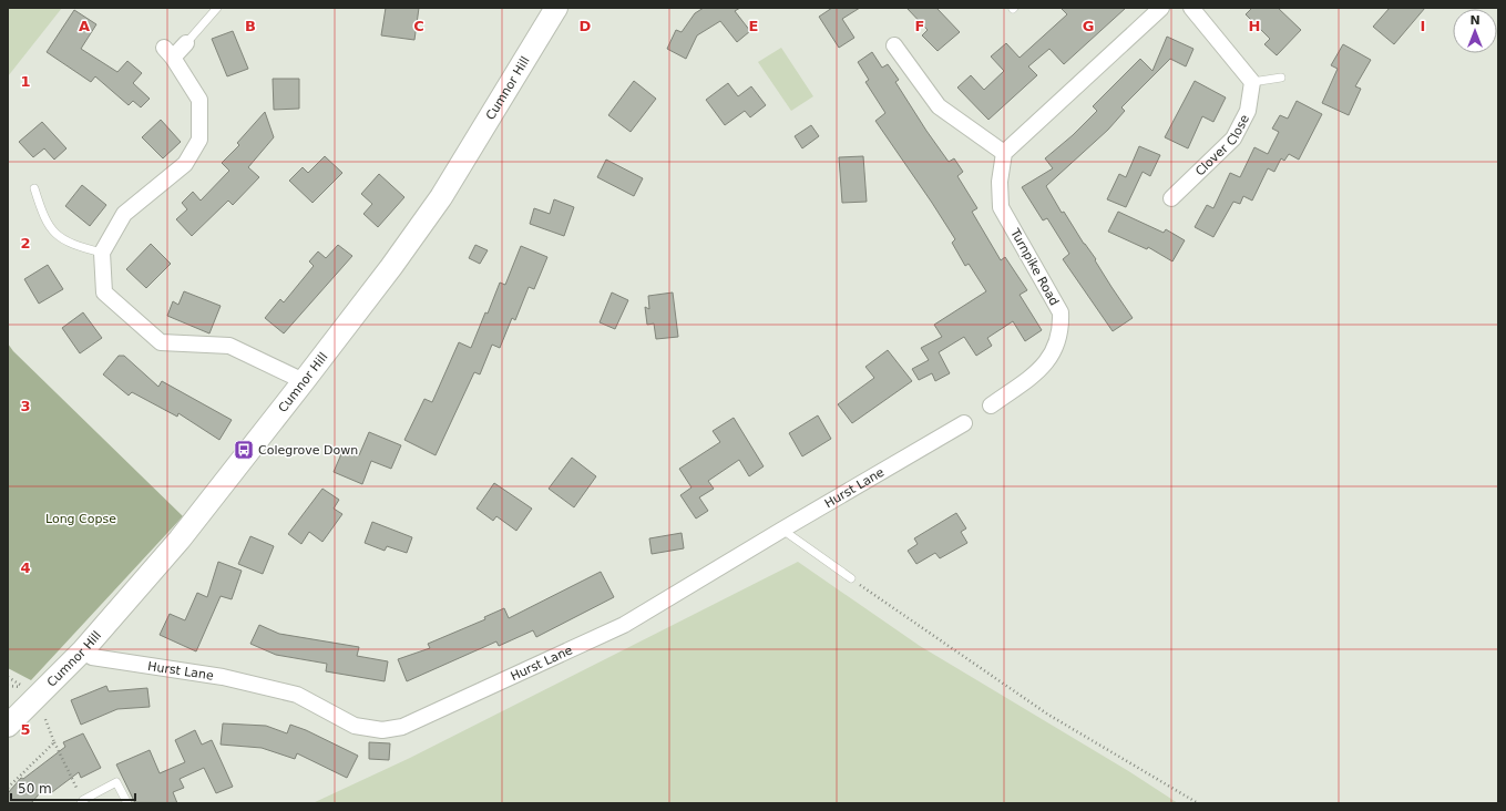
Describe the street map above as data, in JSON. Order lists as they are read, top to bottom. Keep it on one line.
{"streets":{"street":["Cumnor Hill","Clover Close","Turnpike Road","Hurst Lane"]},"crossings":[["Cumnor Hill","Hurst Lane"]],"parks":["Long Copse"],"places":{"bus stop":["Colegrove Down"]},"scale_bar":"50 m","north":"top","grid":{"columns":["A","B","C","D","E","F","G","H","I"],"rows":["1","2","3","4","5"]}}
